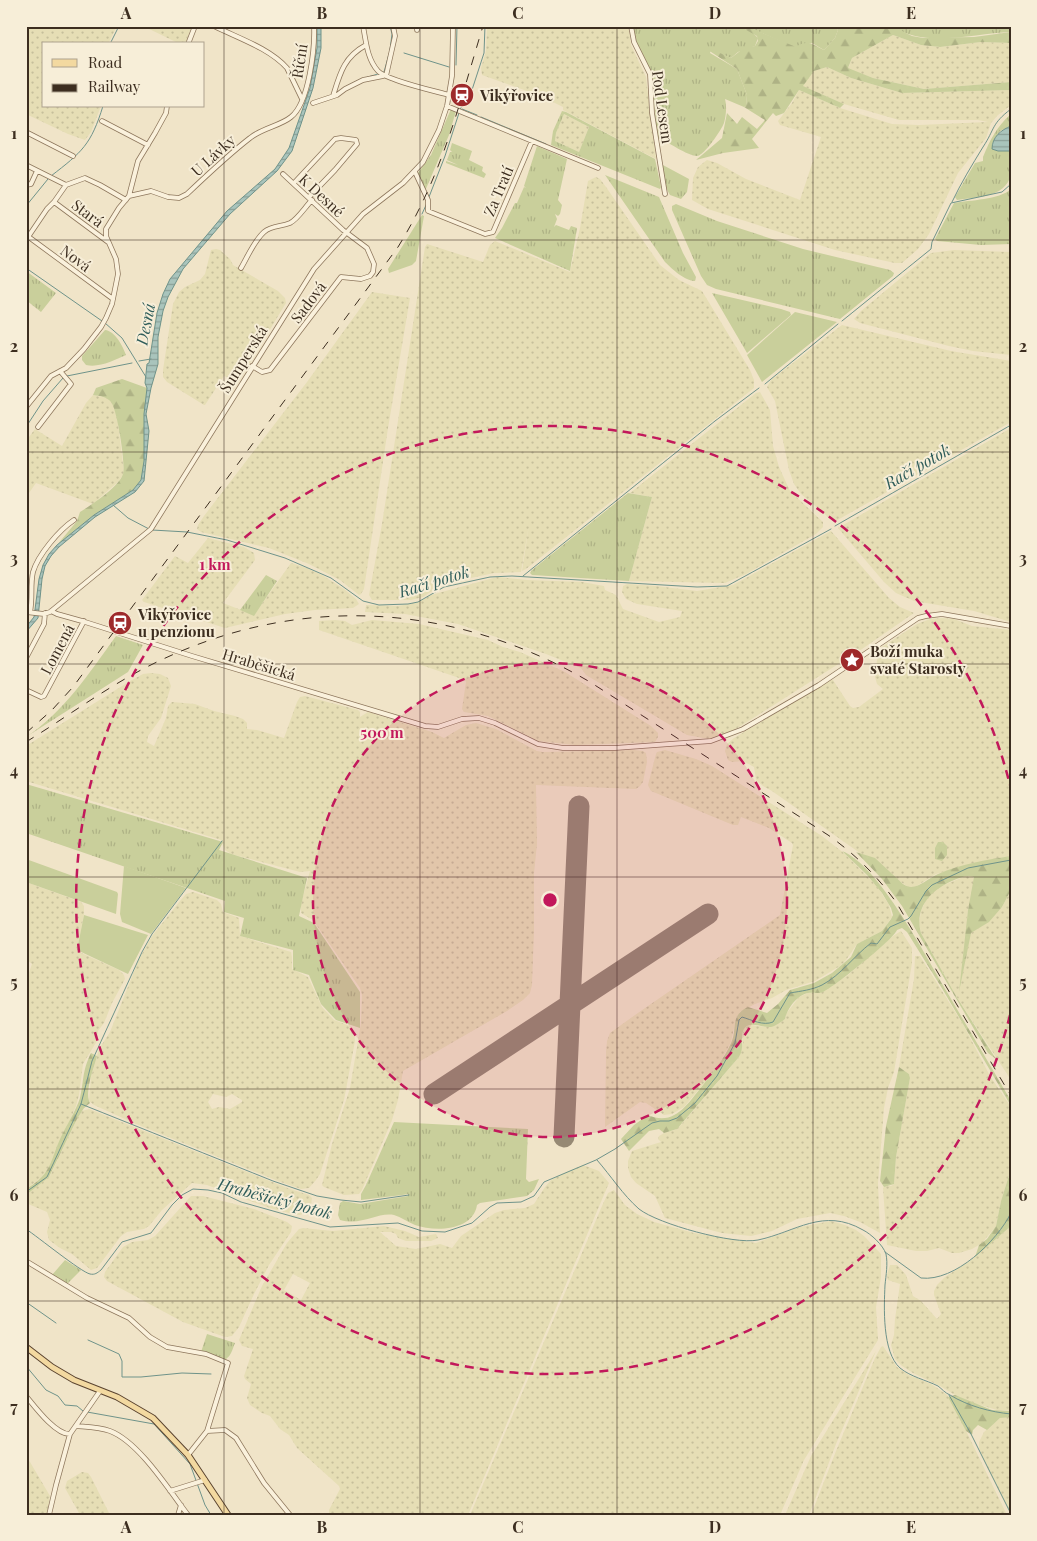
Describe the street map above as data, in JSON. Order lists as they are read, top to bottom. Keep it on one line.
{"streets":{"street":["Říční","Pod Lesem","U Lávky","Za Tratí","K Desné","Stará","Nová","Sadová","Šumperská","Lomená","Hraběšická"]},"crossings":[["Říční","U Lávky"],["Za Tratí","Šumperská"],["K Desné","Sadová"],["K Desné","Šumperská"],["Stará","Nová"],["Sadová","Šumperská"],["Šumperská","Hraběšická"],["Lomená","Hraběšická"]],"water":["Desná","Račí potok","Hraběšický potok"],"places":{"station":["Vikýřovice","Vikýřovice u penzionu"],"place":["Boží muka svaté Starosty"]},"legend":["Road","Railway"],"grid":{"columns":["A","B","C","D","E"],"rows":["1","2","3","4","5","6","7"]},"rings":["1 km","500 m"]}
